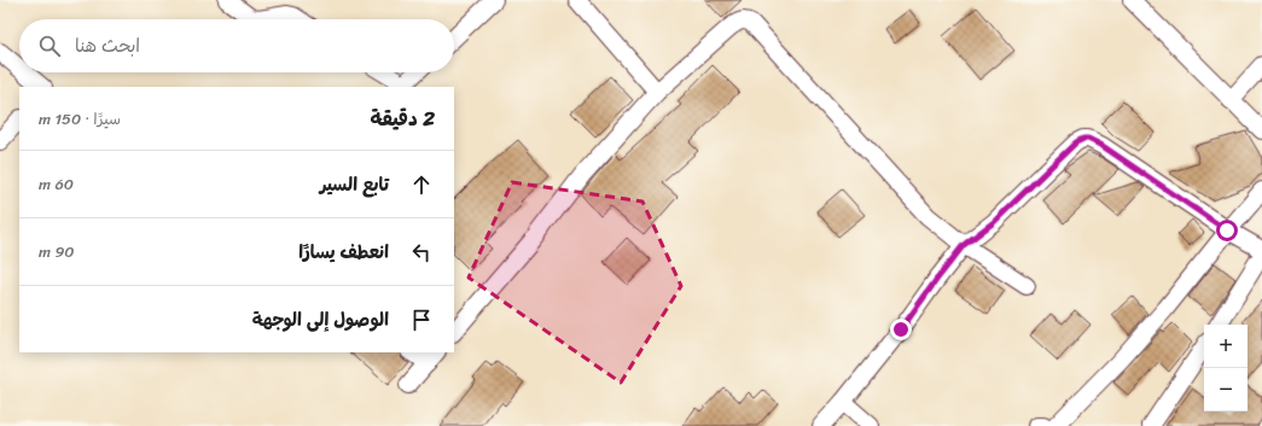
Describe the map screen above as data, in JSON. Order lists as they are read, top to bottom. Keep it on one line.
{"page":{"search":"ابحث هنا","heading":["2 دقيقة","سيرًا · 150 m"],"list":[["تابع السير","60 m"],["انعطف يسارًا","90 m"],"الوصول إلى الوجهة"],"map_buttons":["+","−"]}}
